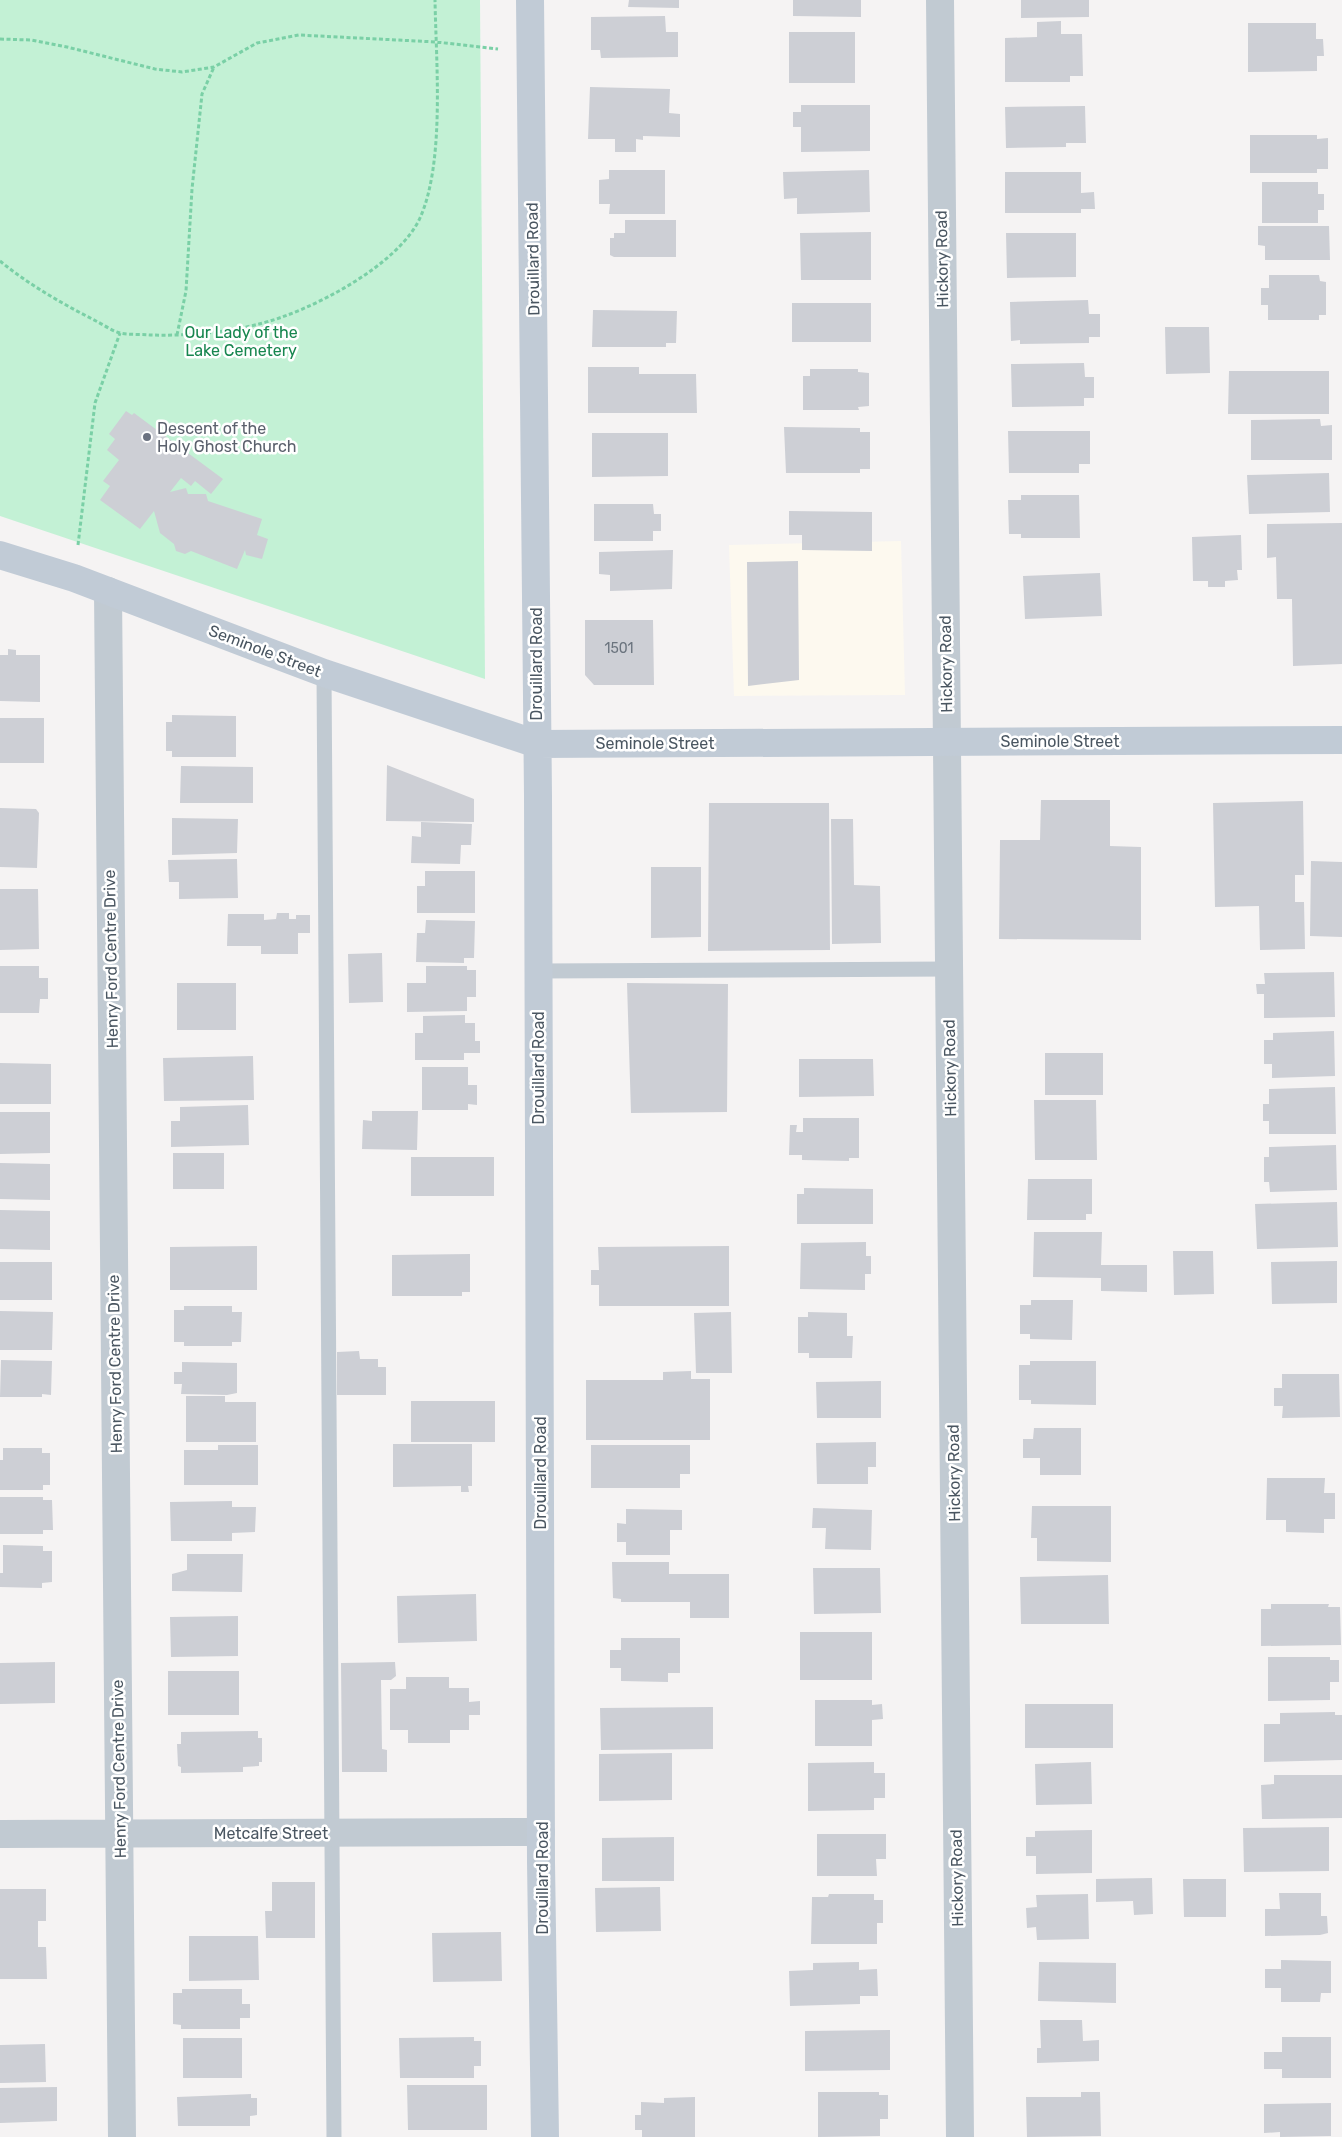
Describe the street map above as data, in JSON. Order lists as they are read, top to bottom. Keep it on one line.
{"streets":{"street":["Drouillard Road","Hickory Road","Seminole Street","Henry Ford Centre Drive","Metcalfe Street"]},"crossings":[["Drouillard Road","Seminole Street"],["Drouillard Road","Metcalfe Street"],["Hickory Road","Seminole Street"],["Seminole Street","Henry Ford Centre Drive"],["Henry Ford Centre Drive","Metcalfe Street"]],"parks":["Our Lady of the Lake Cemetery"],"places":["Descent of the Holy Ghost Church"],"house_numbers":["1501"]}
